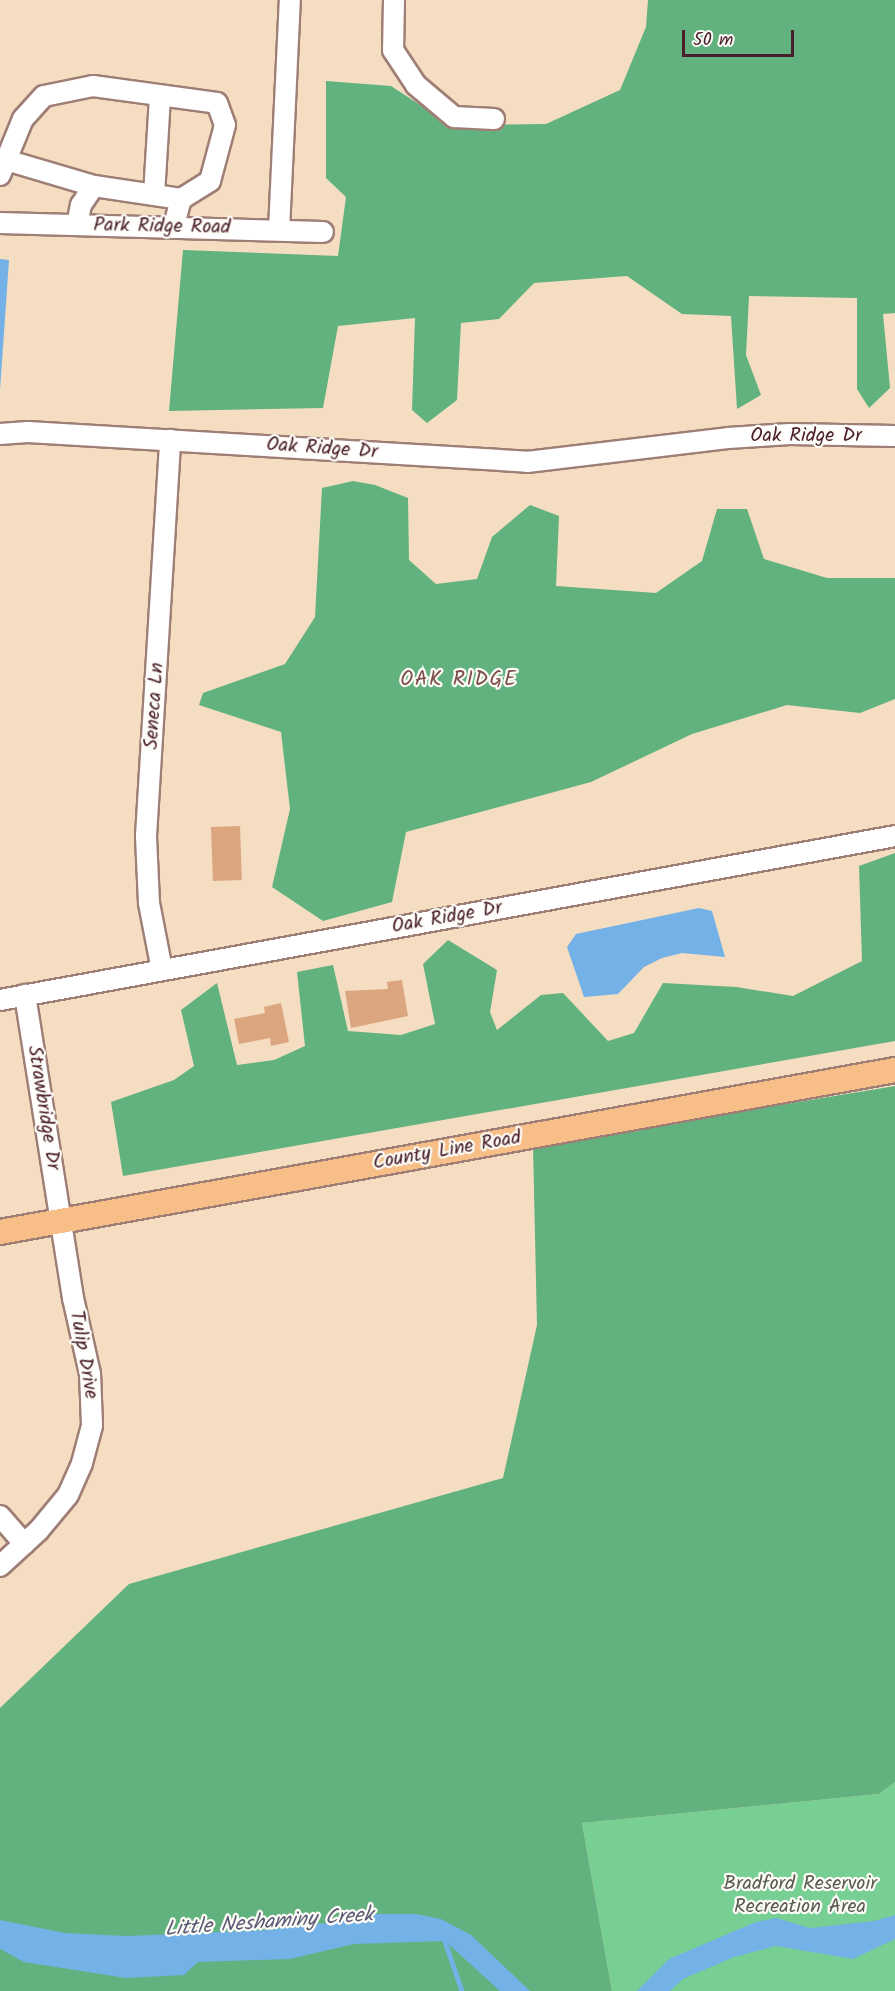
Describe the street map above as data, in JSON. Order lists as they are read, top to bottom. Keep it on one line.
{"streets":{"main road":["County Line Road"],"street":["Park Ridge Road","Oak Ridge Dr","Seneca Ln","Strawbridge Dr","Tulip Drive"]},"crossings":[["Oak Ridge Dr","Seneca Ln"],["Oak Ridge Dr","Strawbridge Dr"],["Strawbridge Dr","County Line Road"],["Strawbridge Dr","Tulip Drive"],["County Line Road","Tulip Drive"]],"districts":["OAK RIDGE"],"water":["Little Neshaminy Creek"],"parks":["Bradford Reservoir Recreation Area"],"scale_bar":"50 m"}
